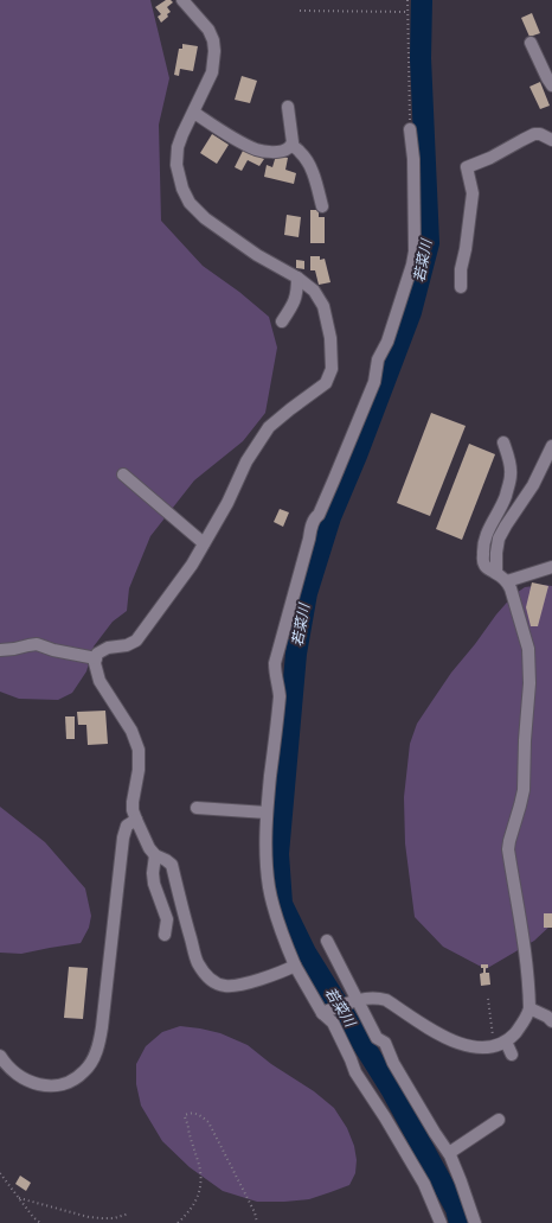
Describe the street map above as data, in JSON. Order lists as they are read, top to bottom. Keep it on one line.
{"water":["若菜川"]}
